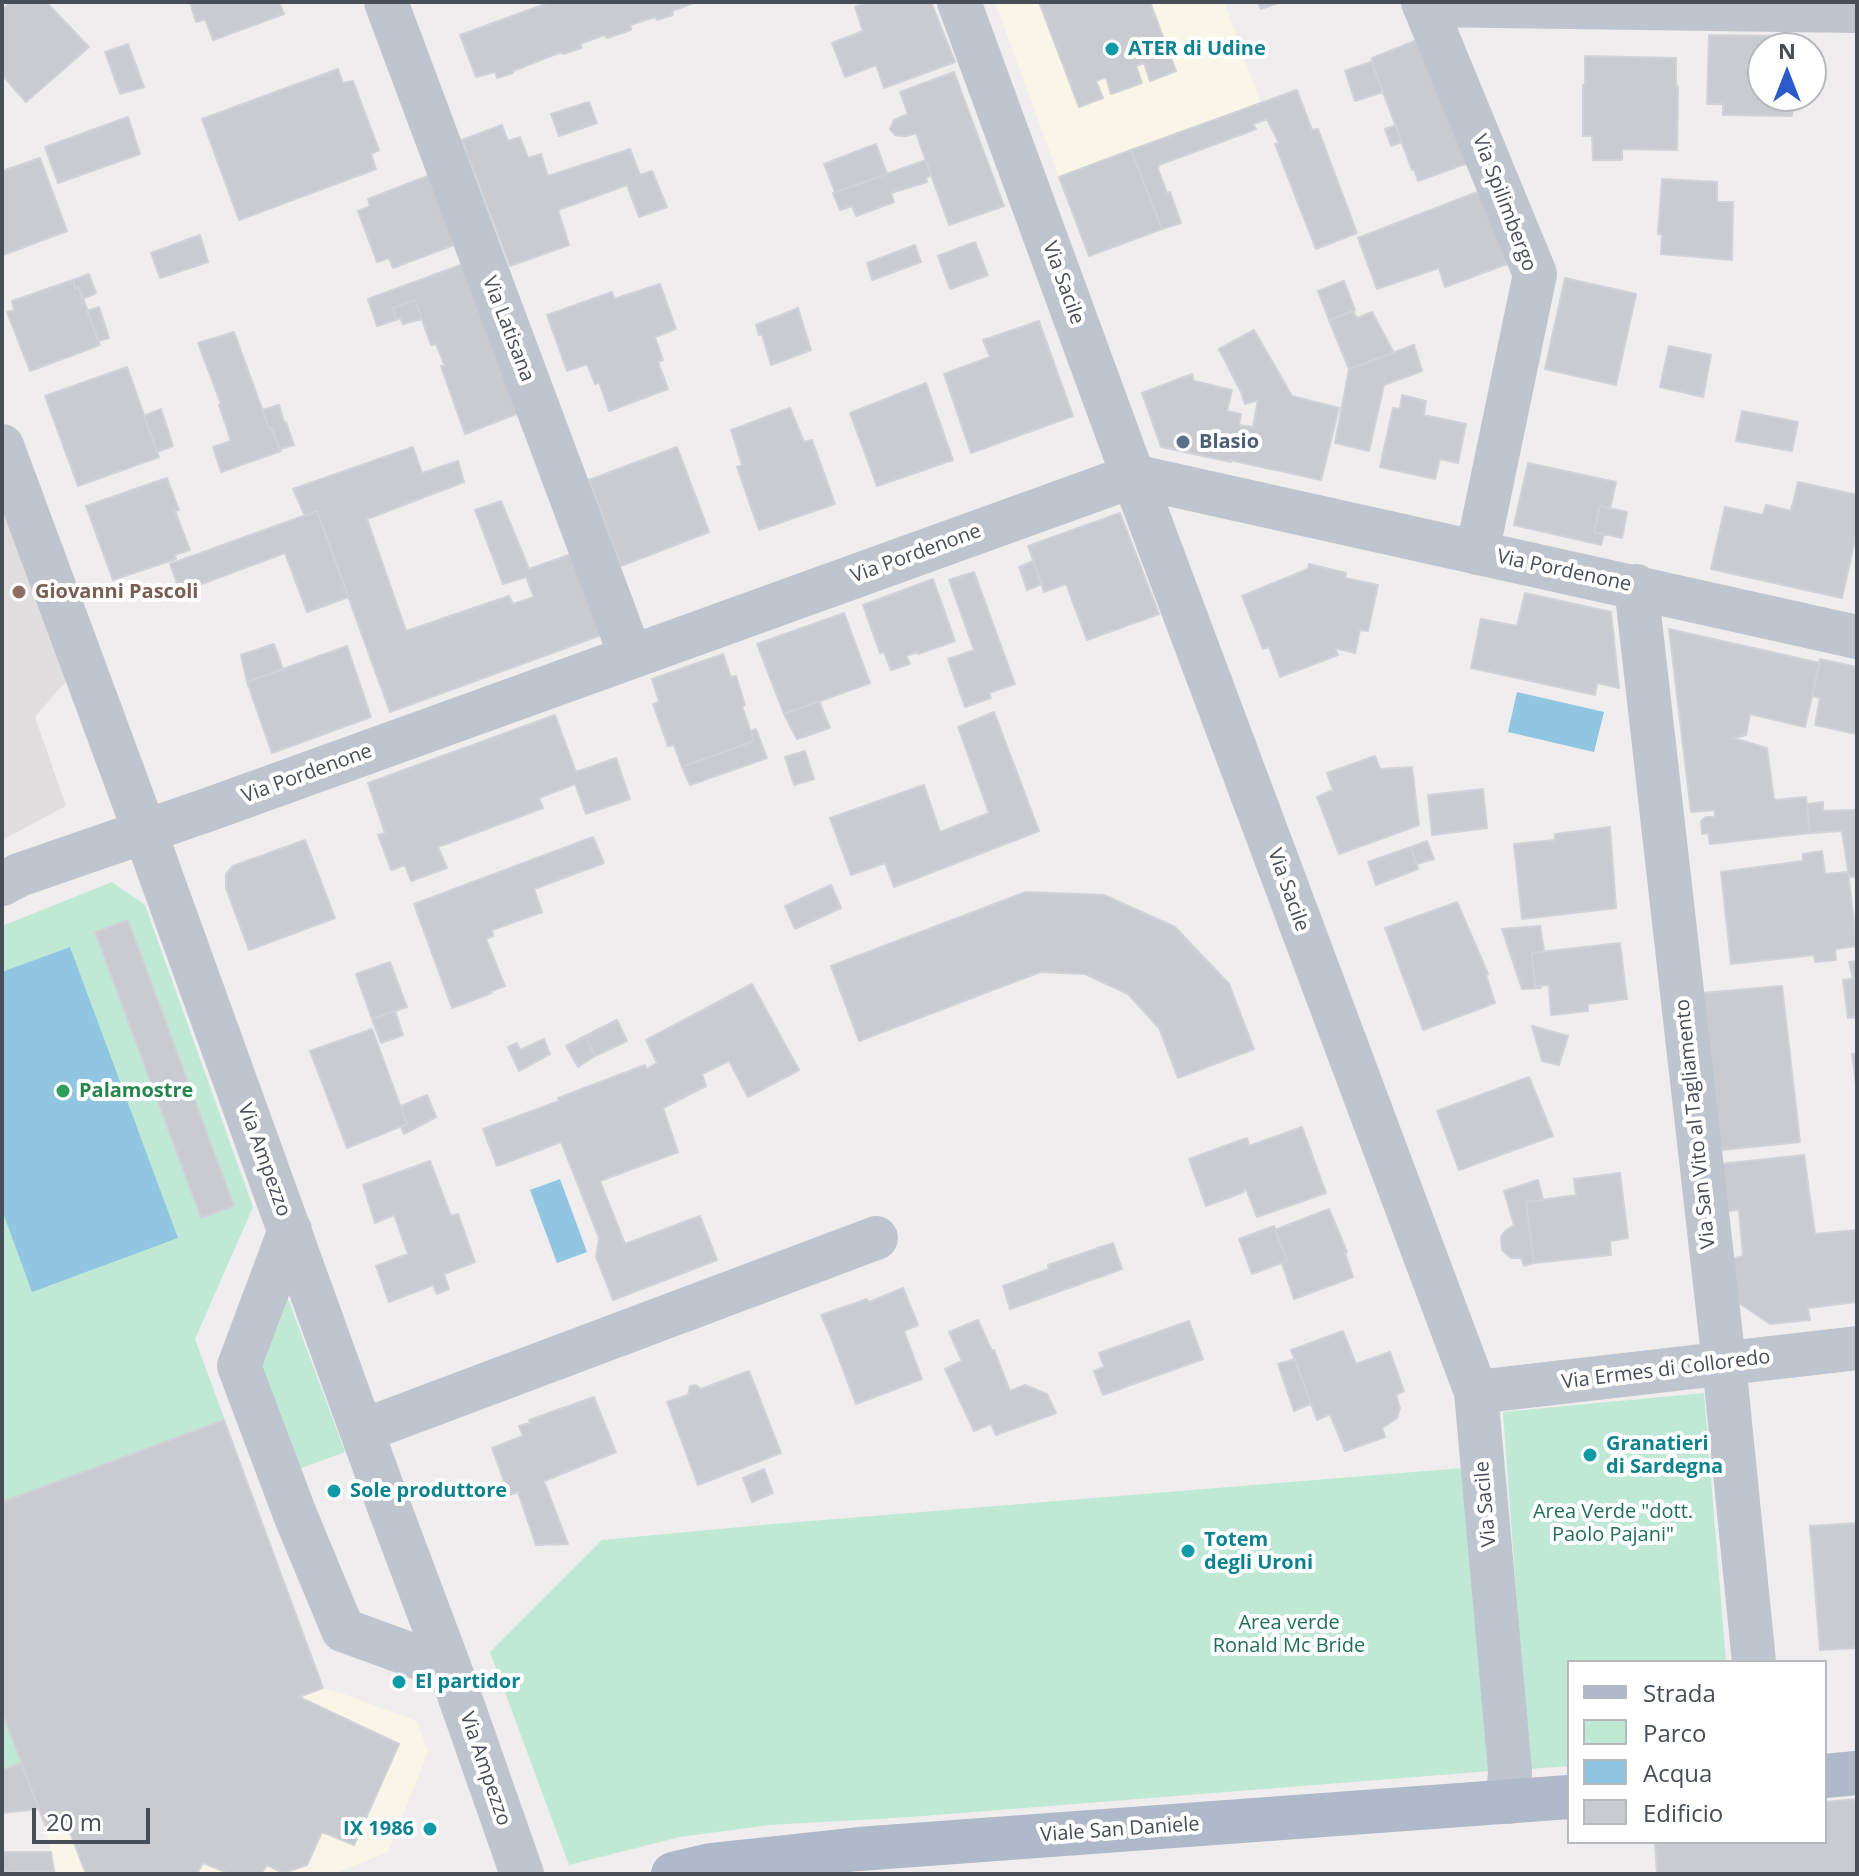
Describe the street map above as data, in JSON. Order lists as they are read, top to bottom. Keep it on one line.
{"streets":{"main road":["Viale San Daniele"],"street":["Via Spilimbergo","Via Sacile","Via Latisana","Via Pordenone","Via San Vito al Tagliamento","Via Ampezzo","Via Ermes di Colloredo"]},"crossings":[["Via Spilimbergo","Via Pordenone"],["Via Sacile","Via Pordenone"],["Via Sacile","Via Ermes di Colloredo"],["Via Sacile","Viale San Daniele"],["Via Latisana","Via Pordenone"],["Via Pordenone","Via San Vito al Tagliamento"],["Via Pordenone","Via Ampezzo"],["Via San Vito al Tagliamento","Via Ermes di Colloredo"]],"parks":["Area Verde \"dott. Paolo Pajani\"","Area verde Ronald Mc Bride"],"places":["ATER di Udine","Blasio","Giovanni Pascoli","Palamostre","Granatieri di Sardegna","Sole produttore","Totem degli Uroni","El partidor","IX 1986"],"legend":["Strada","Parco","Acqua","Edificio"],"scale_bar":"20 m","north":"top"}
